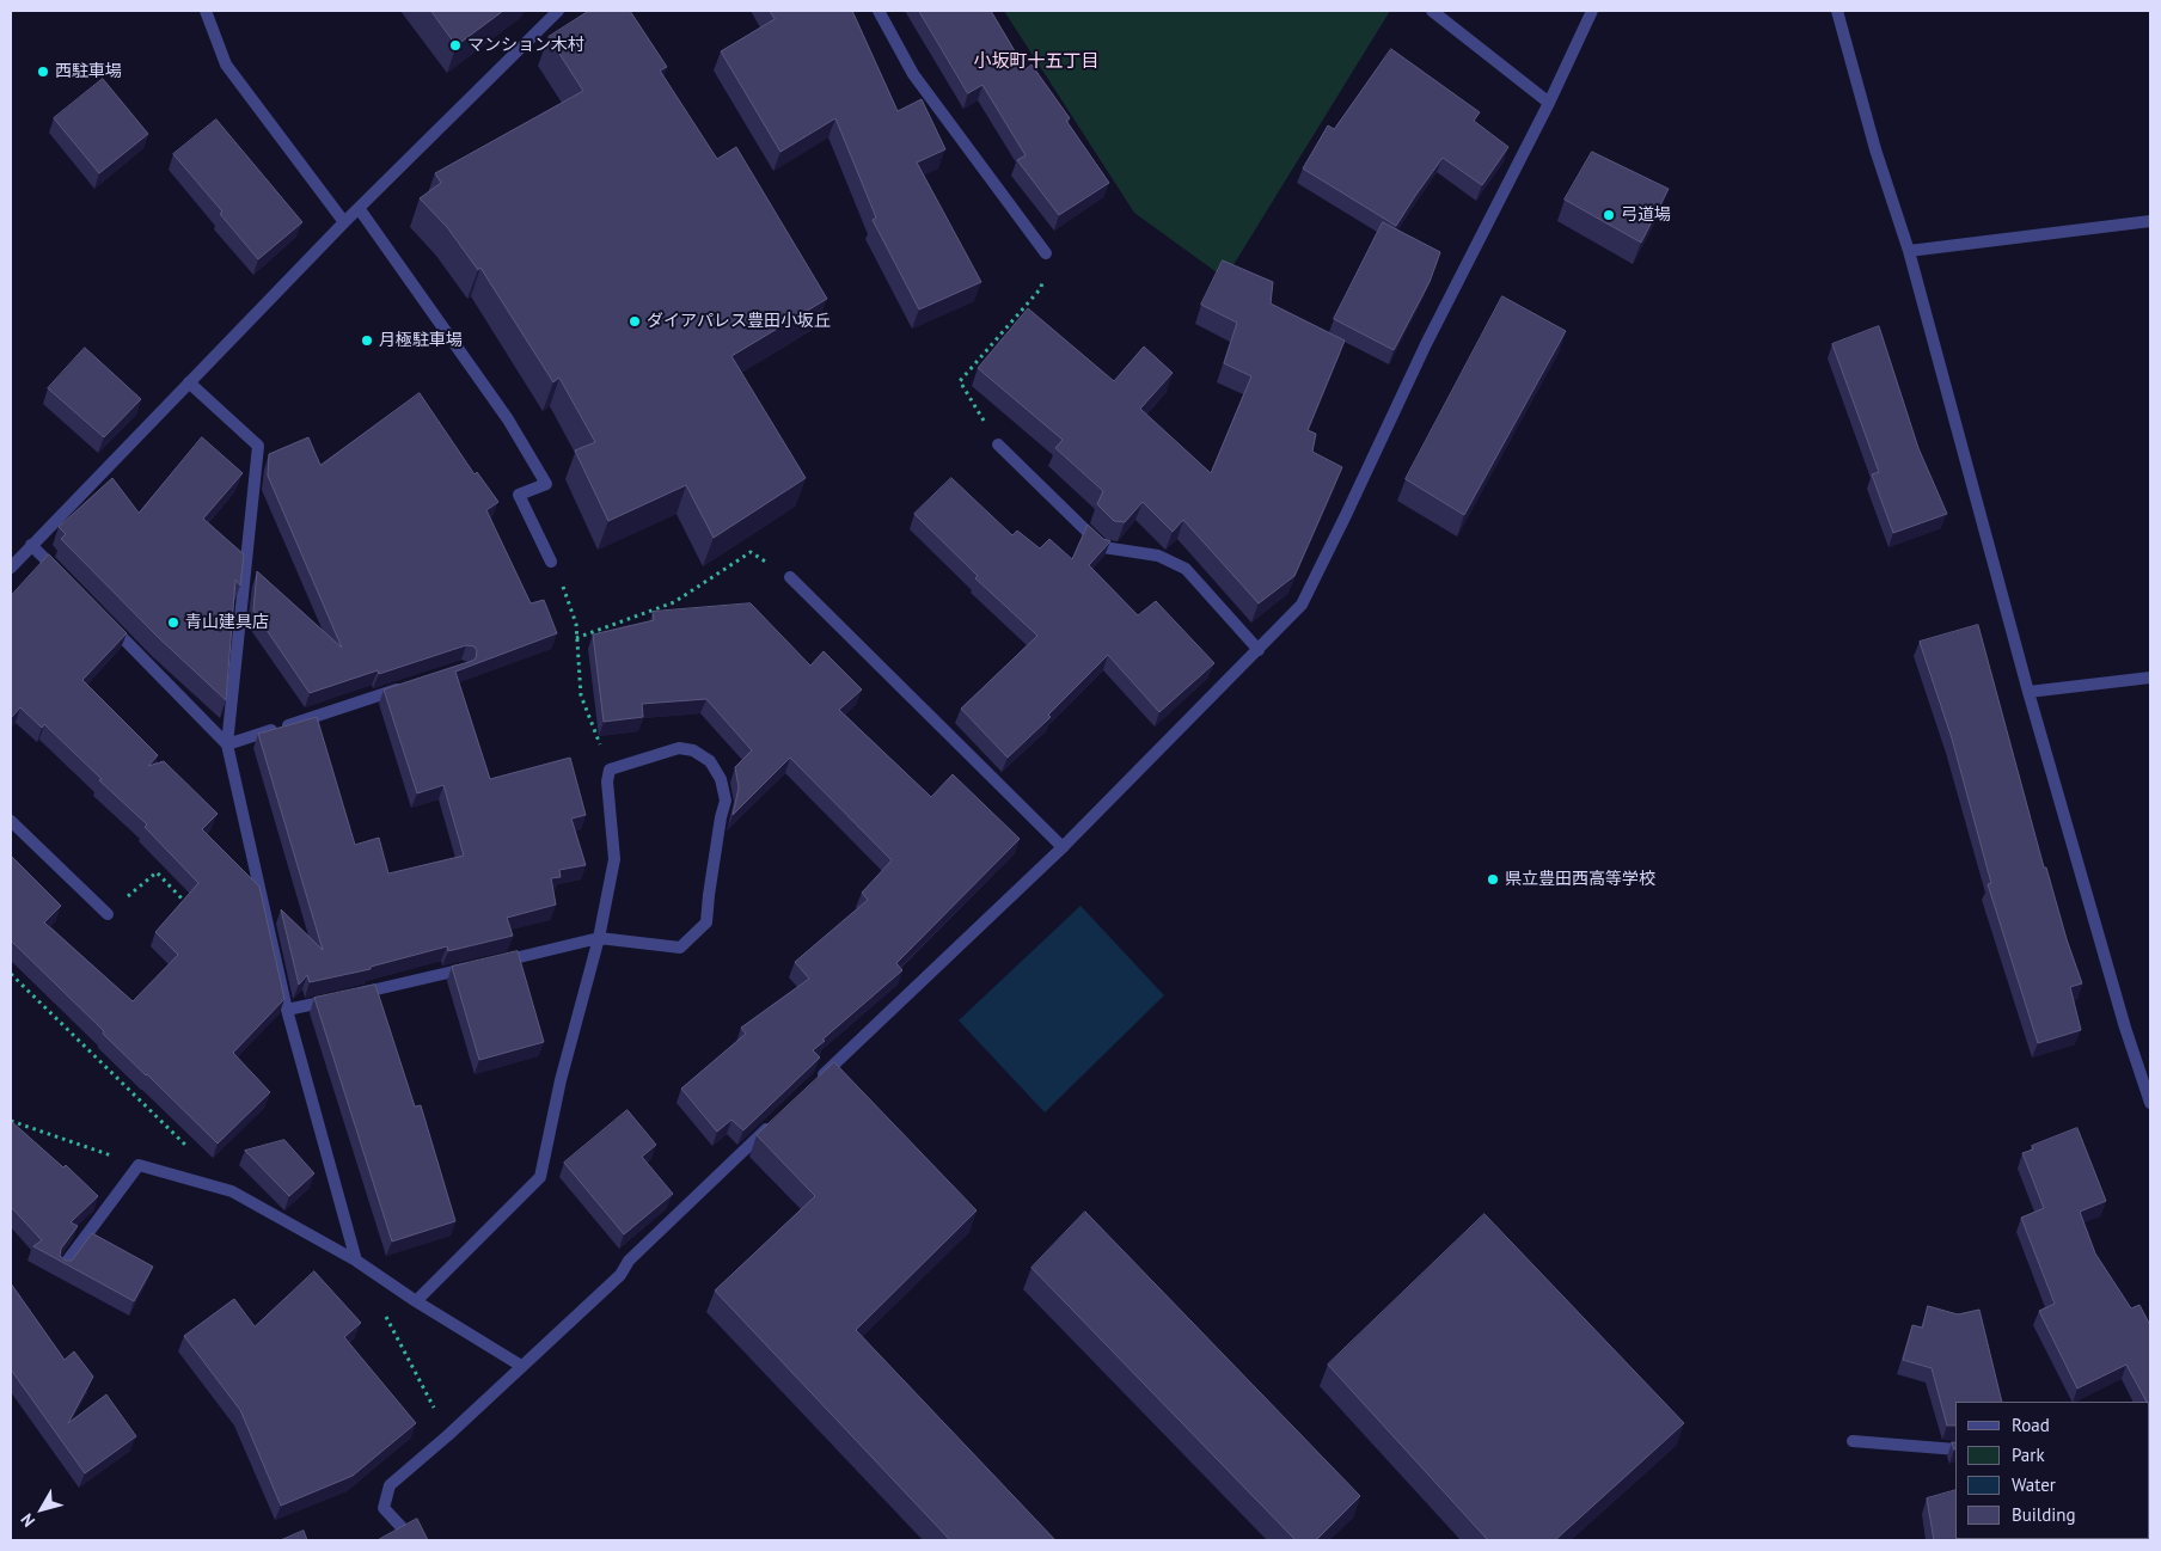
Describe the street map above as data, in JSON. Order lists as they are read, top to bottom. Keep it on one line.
{"districts":["小坂町十五丁目"],"places":["マンション木村","西駐車場","弓道場","ダイアパレス豊田小坂丘","月極駐車場","青山建具店","県立豊田西高等学校"],"legend":["Road","Park","Water","Building"],"north":"bottom left"}
